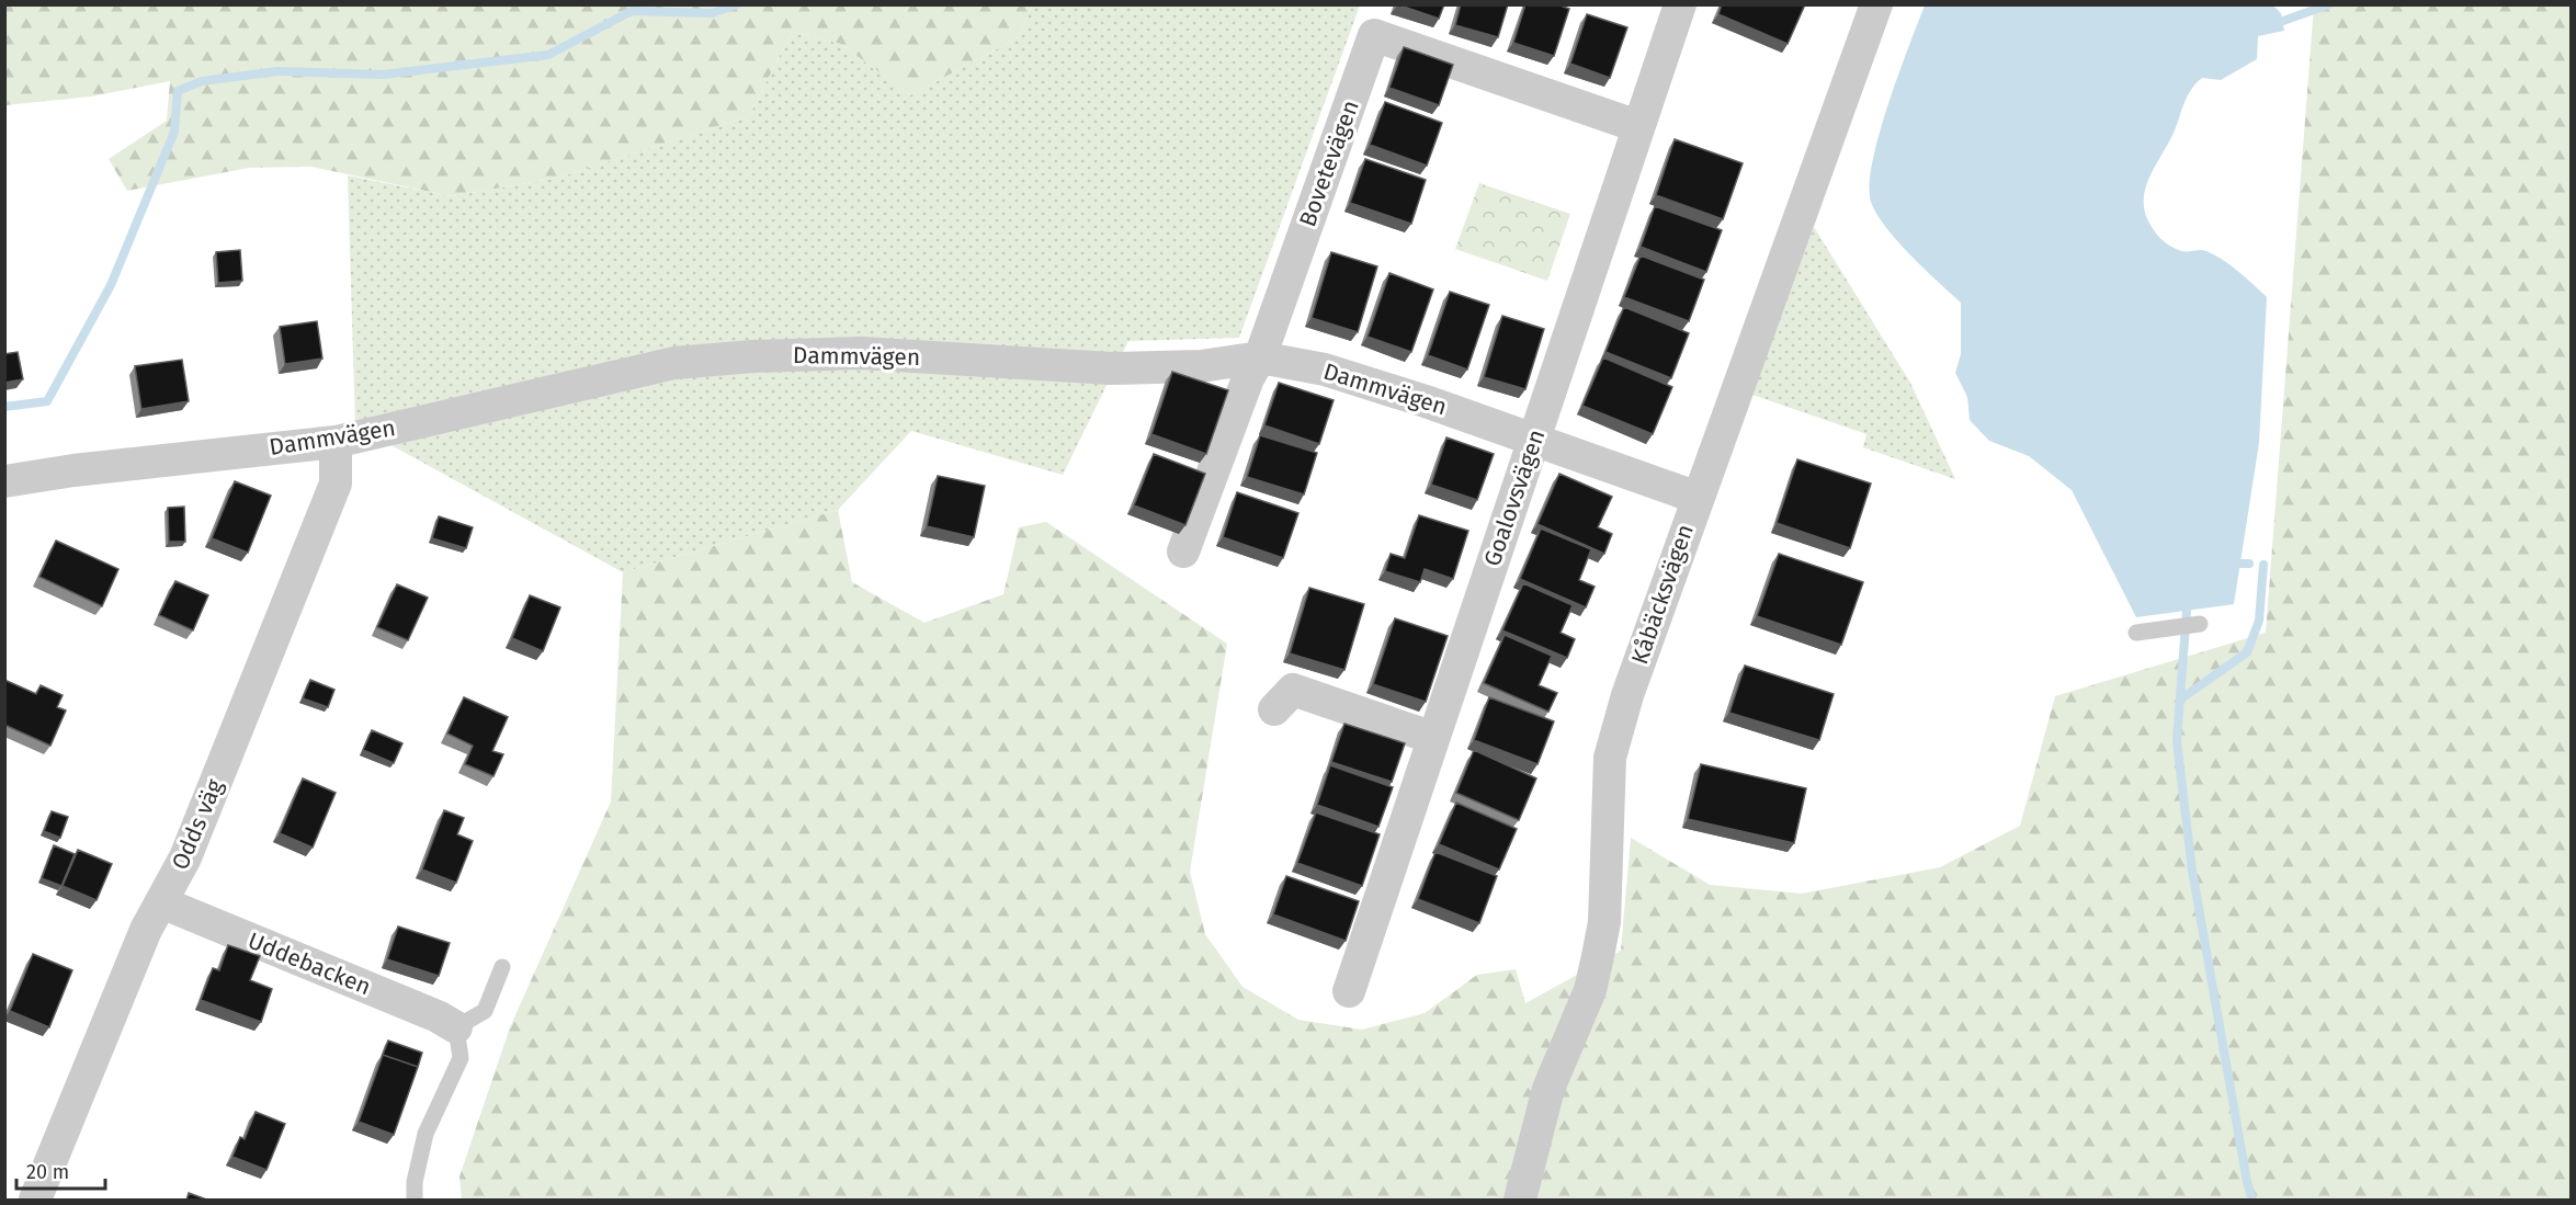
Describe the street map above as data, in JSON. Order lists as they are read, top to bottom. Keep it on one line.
{"streets":{"street":["Bovetevägen","Dammvägen","Goalovsvägen","Kåbäcksvägen","Odds väg","Uddebacken"]},"crossings":[["Bovetevägen","Dammvägen"],["Bovetevägen","Goalovsvägen"],["Dammvägen","Goalovsvägen"],["Dammvägen","Kåbäcksvägen"],["Dammvägen","Odds väg"],["Odds väg","Uddebacken"]],"scale_bar":"20 m"}
